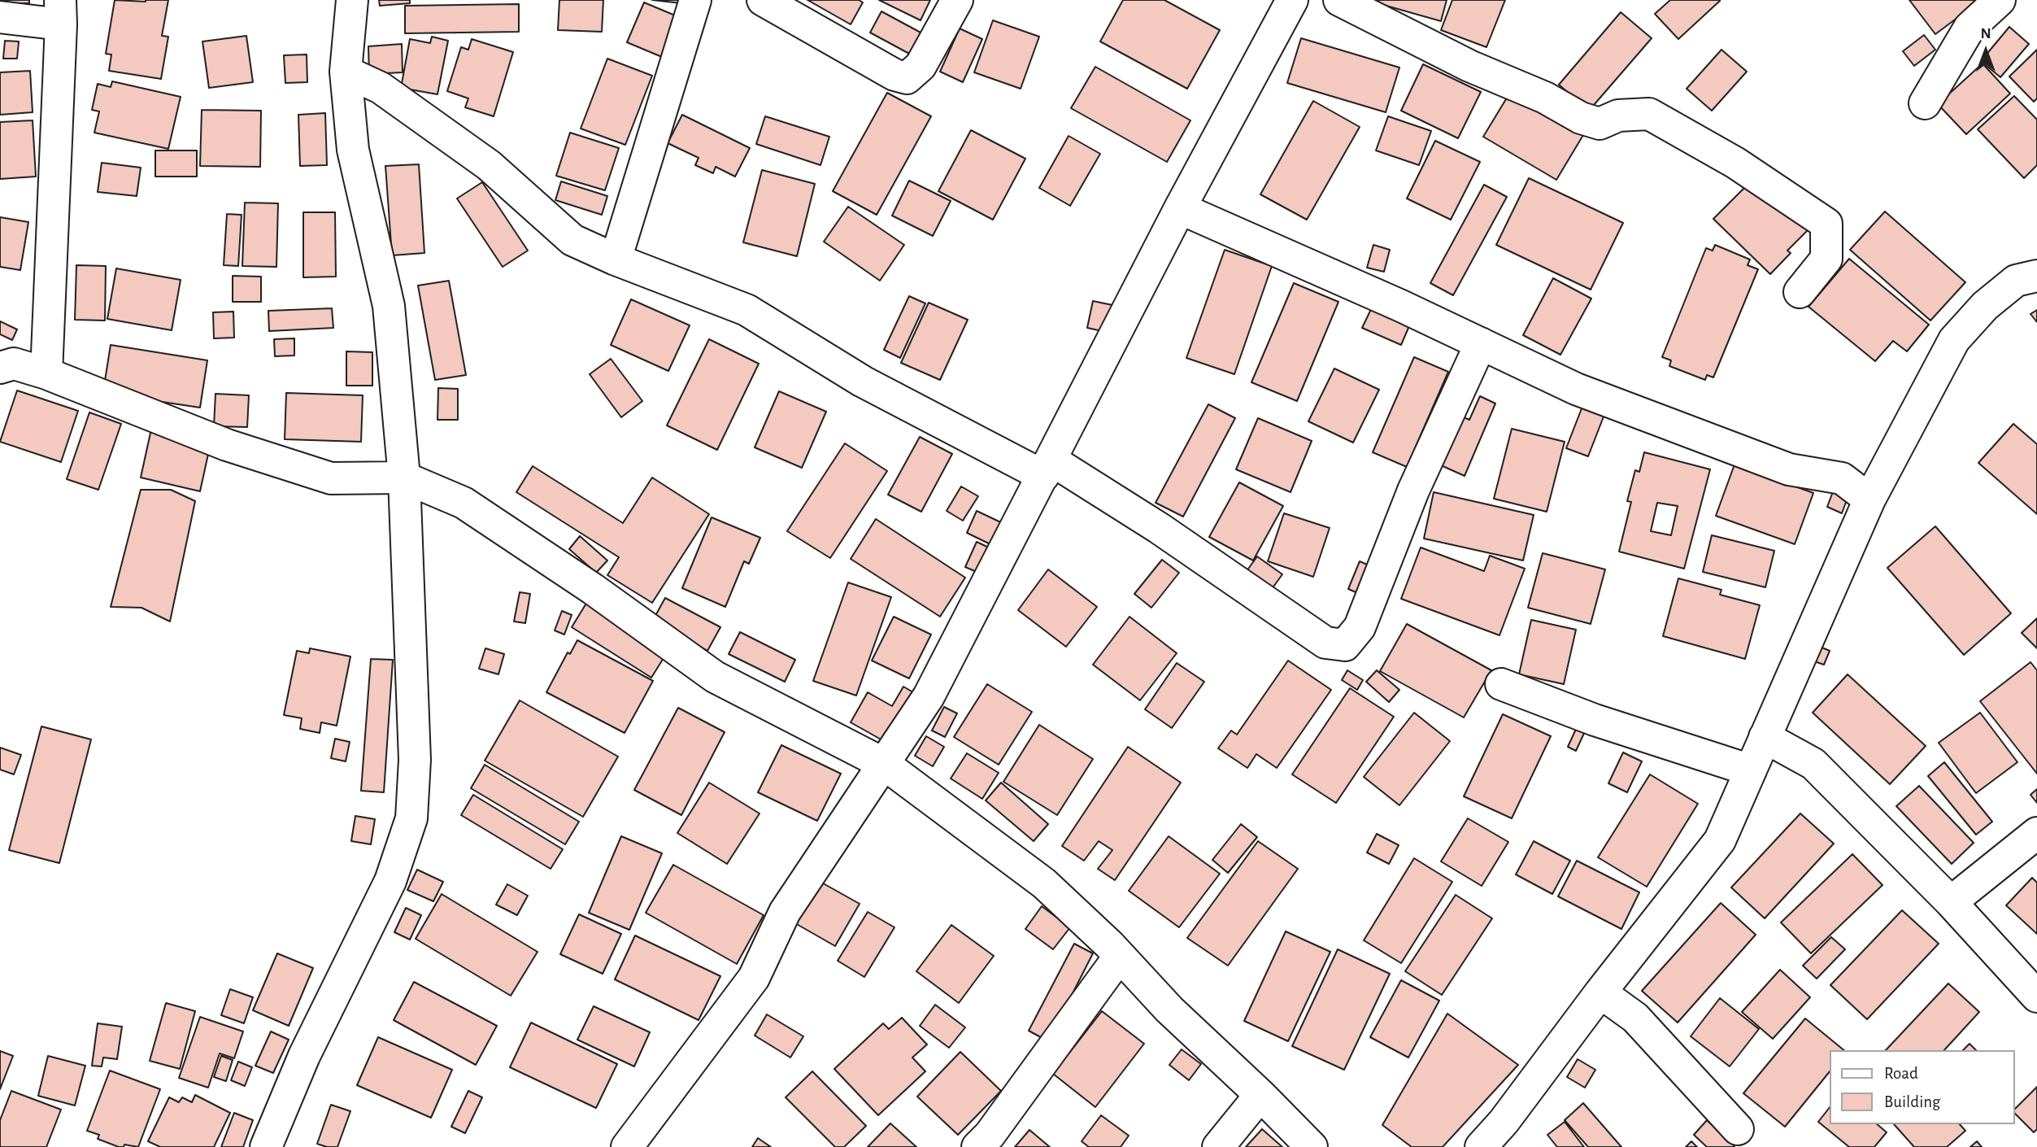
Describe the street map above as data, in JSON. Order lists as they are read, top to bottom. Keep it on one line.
{"legend":["Road","Building"],"north":"top"}
